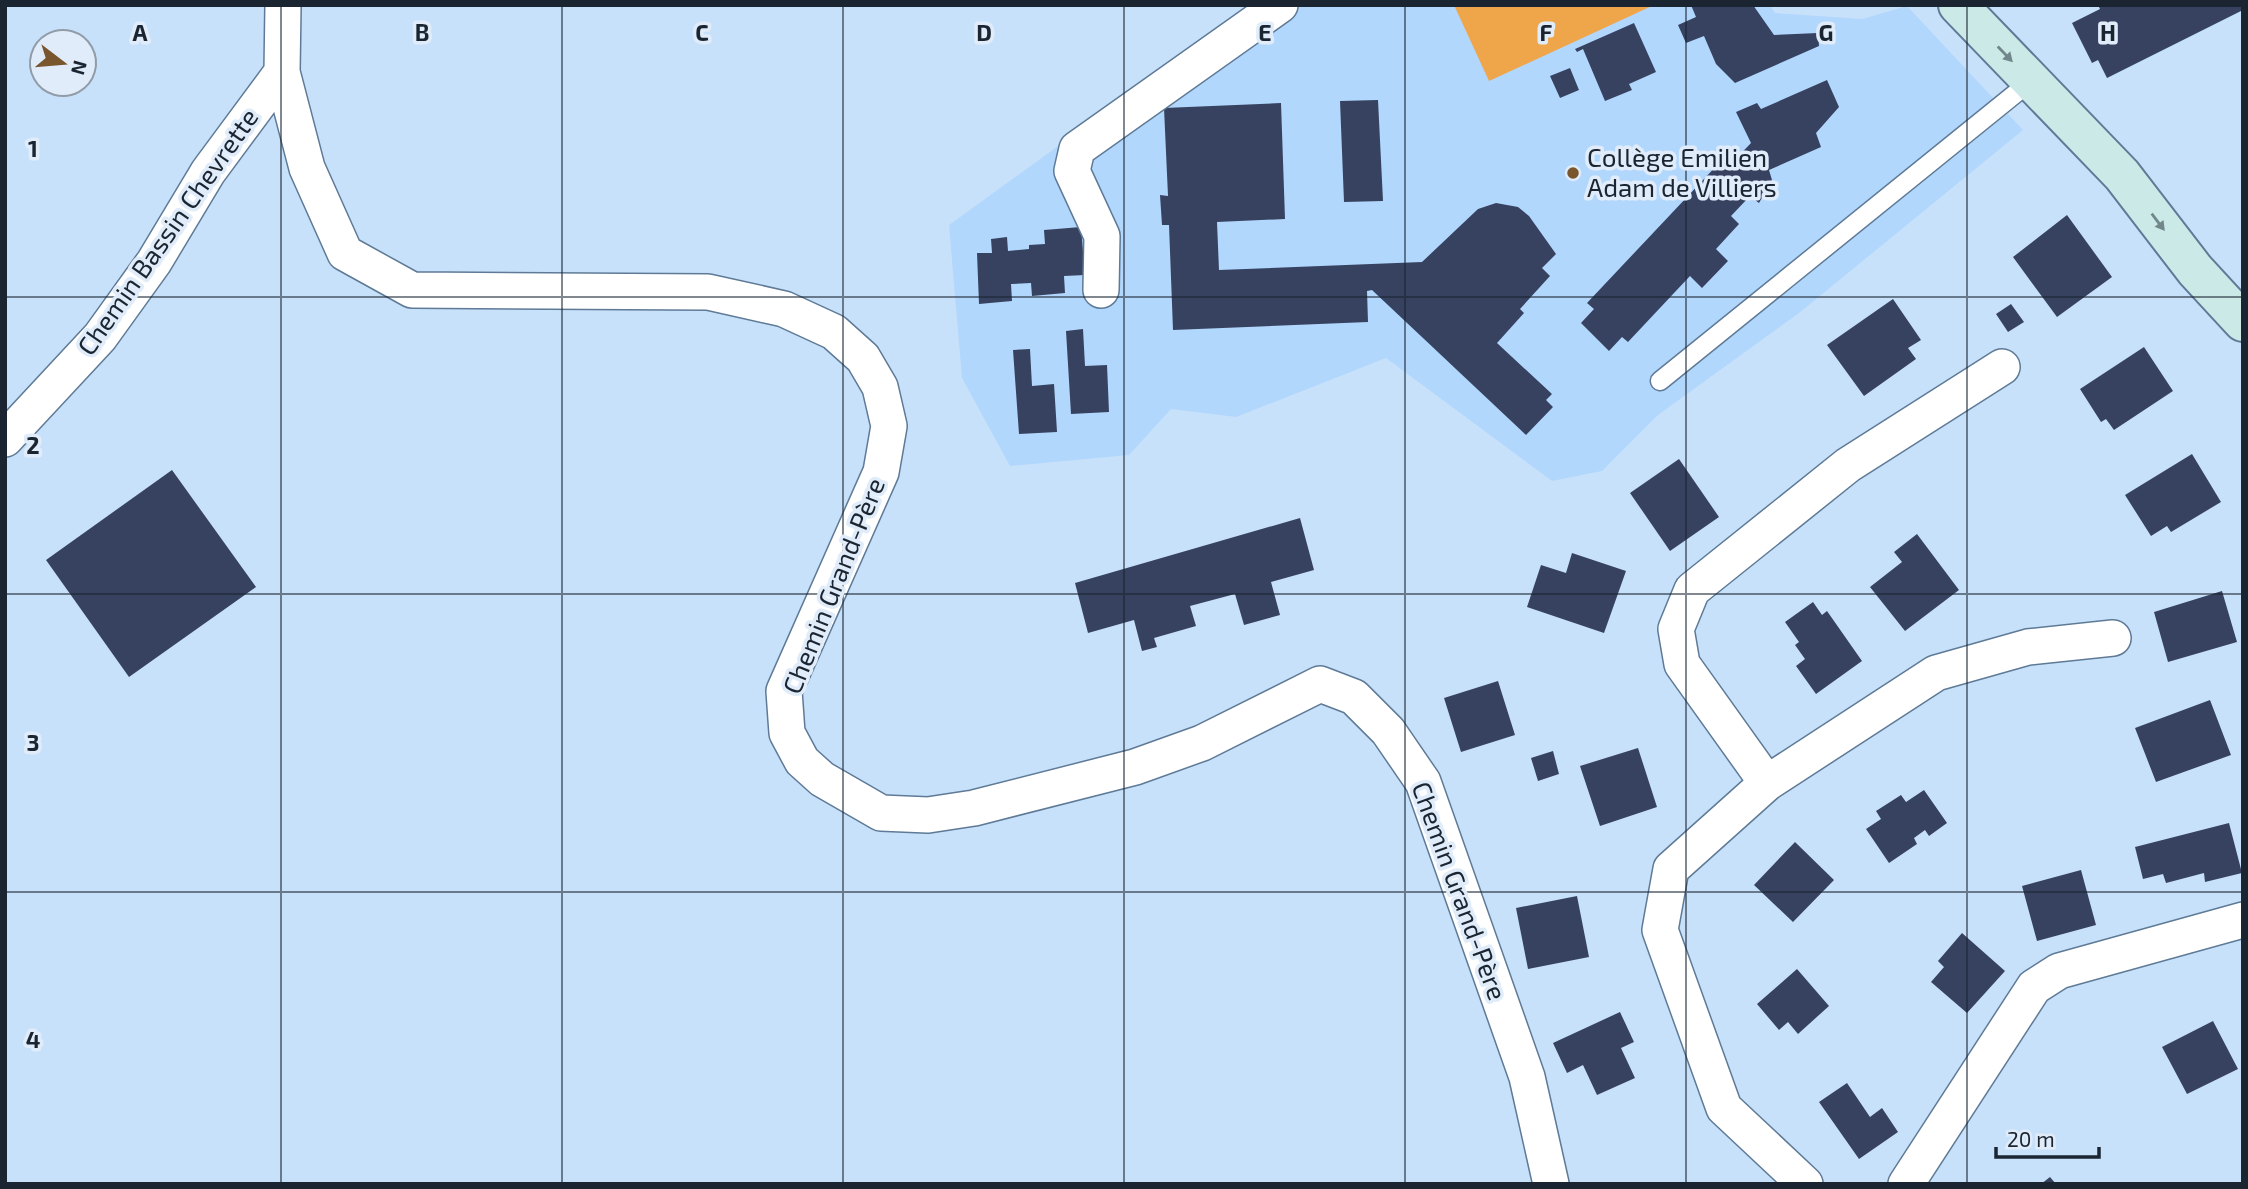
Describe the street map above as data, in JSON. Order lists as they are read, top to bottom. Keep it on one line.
{"streets":{"street":["Chemin Bassin Chevrette","Chemin Grand-Père"]},"crossings":[["Chemin Bassin Chevrette","Chemin Grand-Père"]],"places":["Collège Emilien Adam de Villiers"],"scale_bar":"20 m","north":"right","grid":{"columns":["A","B","C","D","E","F","G","H"],"rows":["1","2","3","4"]}}
